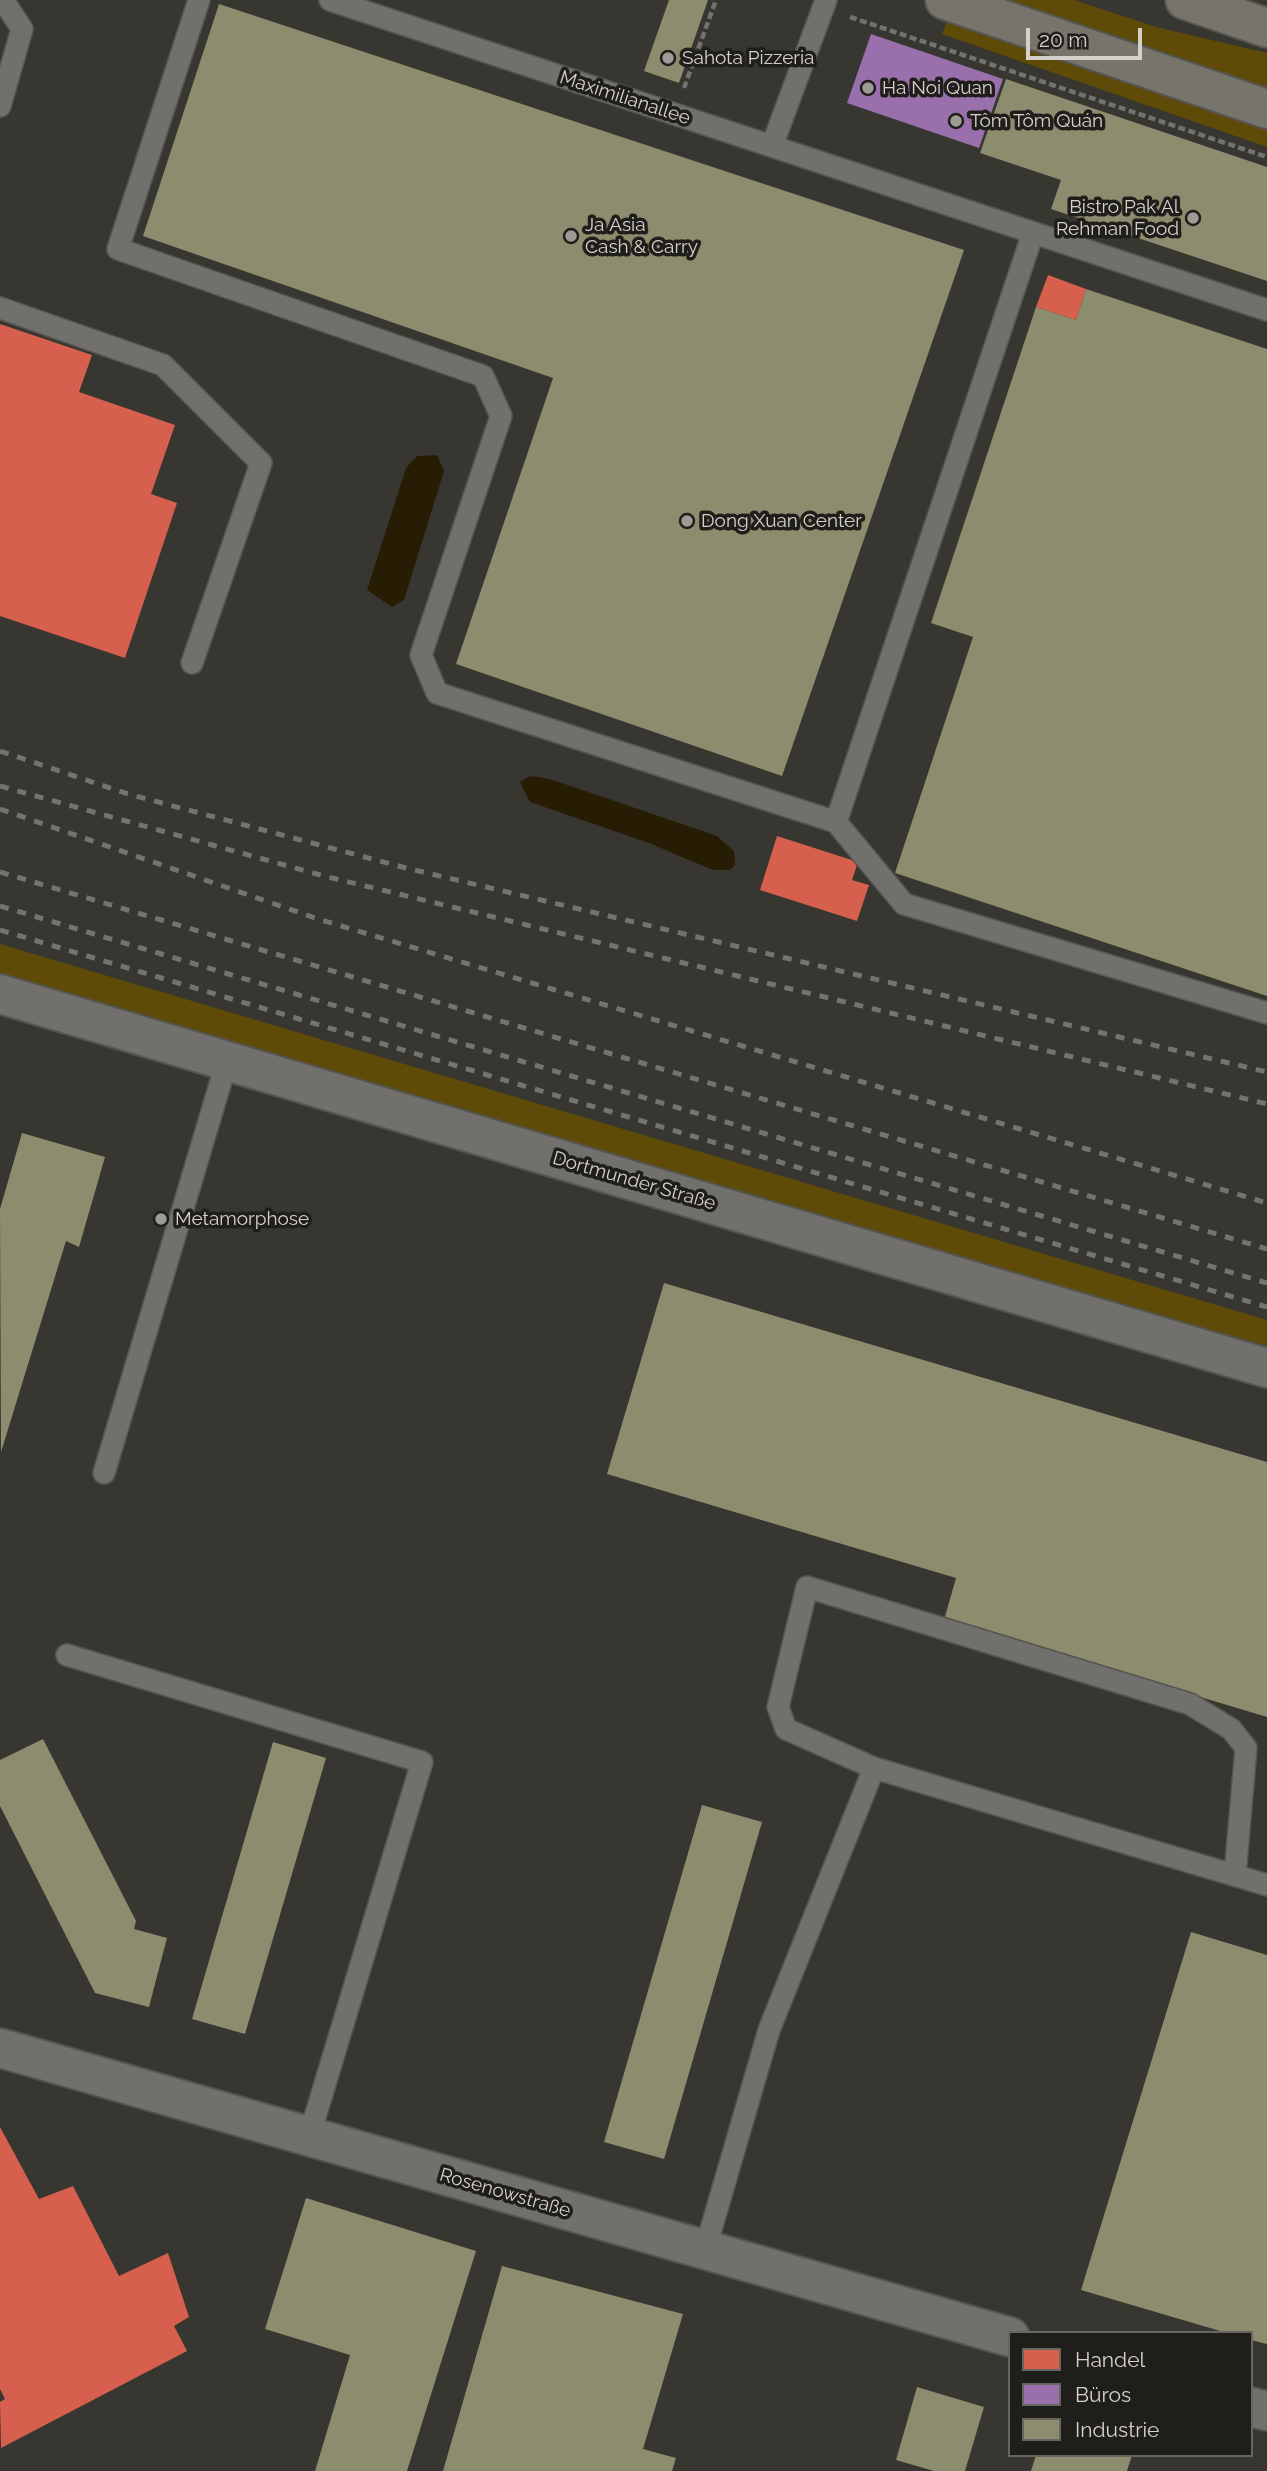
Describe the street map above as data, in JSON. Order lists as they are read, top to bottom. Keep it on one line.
{"streets":{"street":["Dortmunder Straße","Rosenowstraße"],"lane":["Maximilianallee"]},"places":["Sahota Pizzeria","Ha Noi Quan","Tôm Tôm Quán","Bistro Pak Al Rehman Food","Ja Asia Cash & Carry","Dong Xuan Center","Metamorphose"],"legend":["Handel","Büros","Industrie"],"scale_bar":"20 m"}
